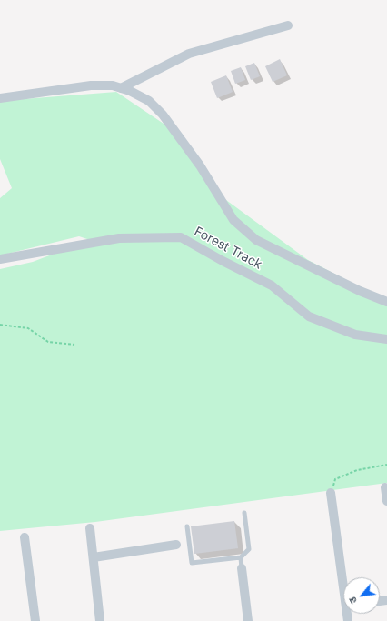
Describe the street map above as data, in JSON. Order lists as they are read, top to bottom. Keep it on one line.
{"streets":{"street":["Forest Track"]},"north":"bottom left"}
